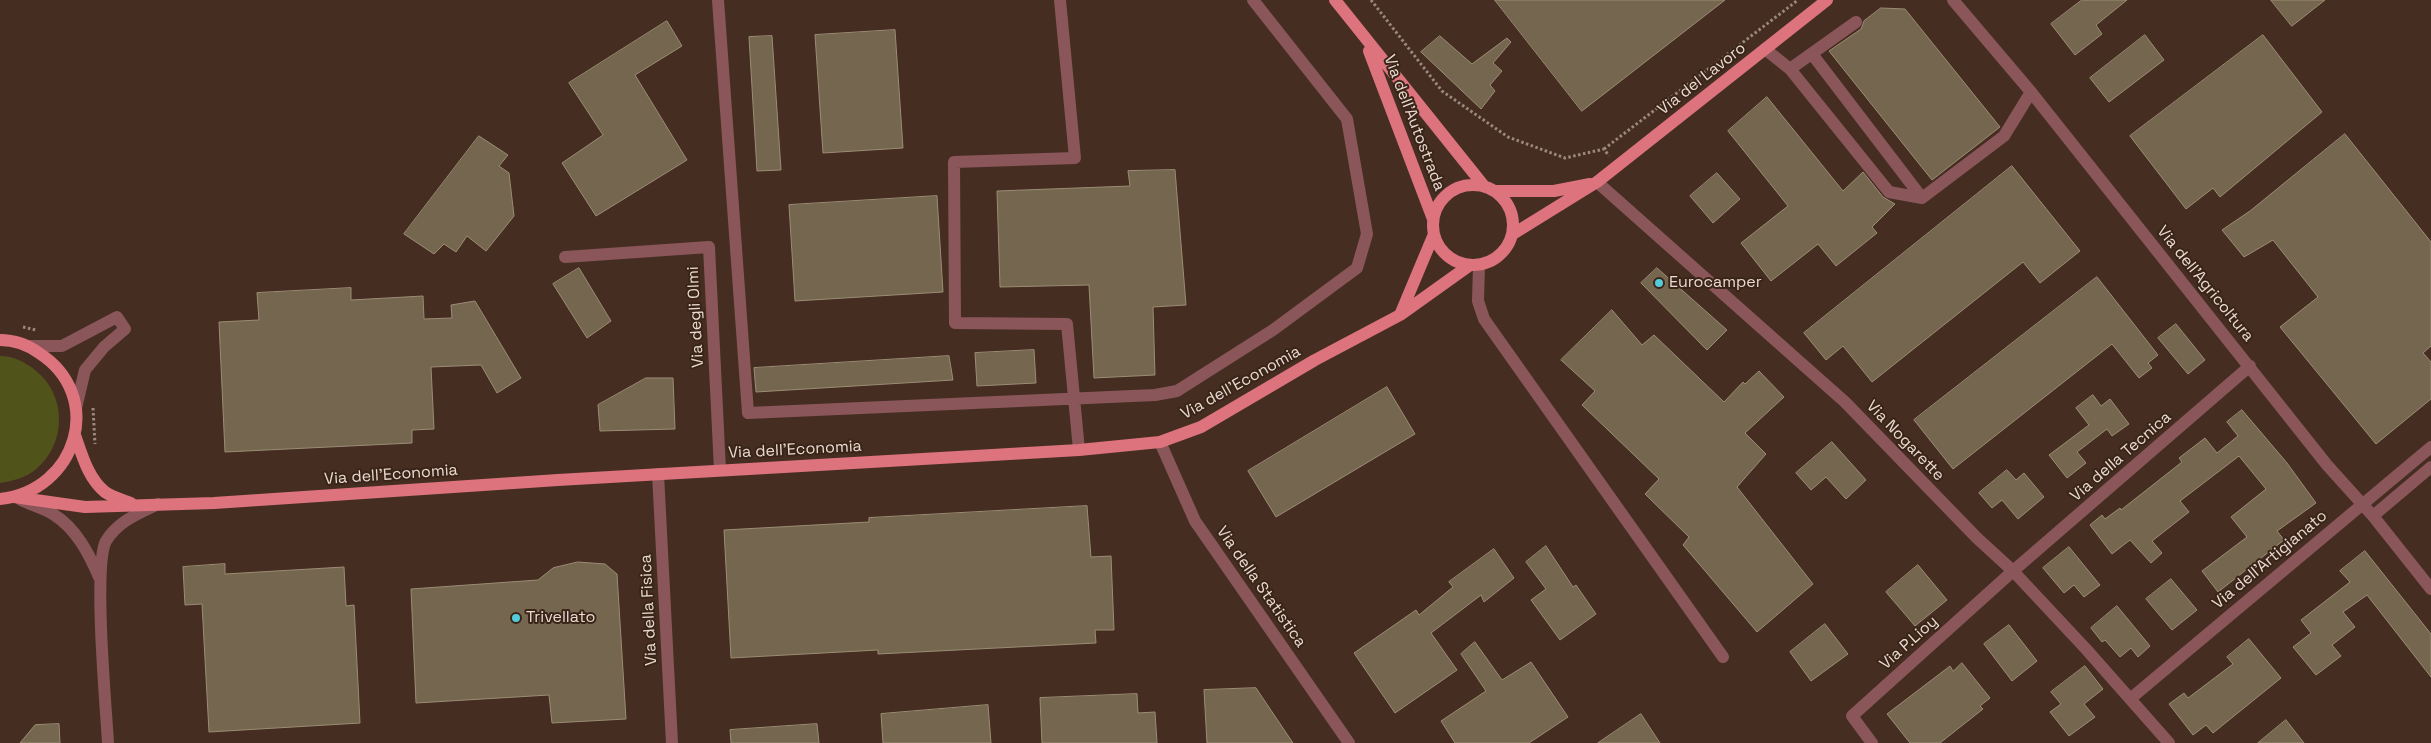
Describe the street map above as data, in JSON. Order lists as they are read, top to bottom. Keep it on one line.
{"streets":{"main road":["Via del Lavoro","Via dell'Autostrada","Via dell'Economia"],"street":["Via dell'Agricoltura","Via degli Olmi","Via Nogarette","Via della Tecnica","Via dell'Artigianato","Via della Statistica","Via della Fisica","Via P.Lioy"]},"crossings":[["Via del Lavoro","Via dell'Autostrada"],["Via del Lavoro","Via dell'Economia"],["Via del Lavoro","Via Nogarette"],["Via dell'Autostrada","Via dell'Economia"],["Via dell'Agricoltura","Via della Tecnica"],["Via dell'Agricoltura","Via dell'Artigianato"],["Via degli Olmi","Via dell'Economia"],["Via dell'Economia","Via della Statistica"],["Via dell'Economia","Via della Fisica"],["Via Nogarette","Via della Tecnica"],["Via Nogarette","Via dell'Artigianato"],["Via Nogarette","Via P.Lioy"],["Via della Tecnica","Via P.Lioy"]],"places":["Eurocamper","Trivellato"]}
